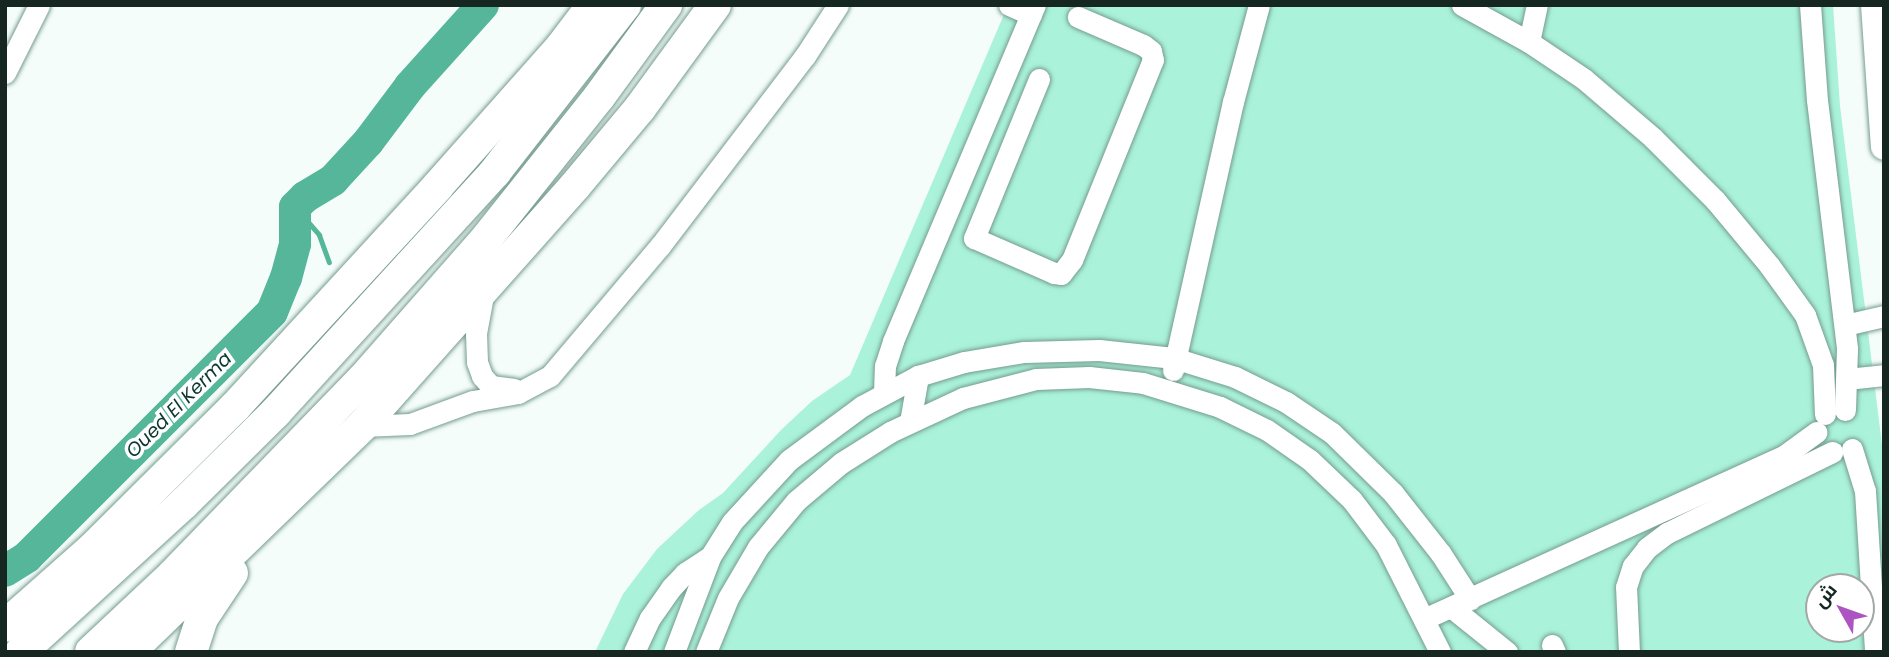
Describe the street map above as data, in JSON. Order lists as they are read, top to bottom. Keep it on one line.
{"water":["Oued El Kerma"],"north":"top left"}
